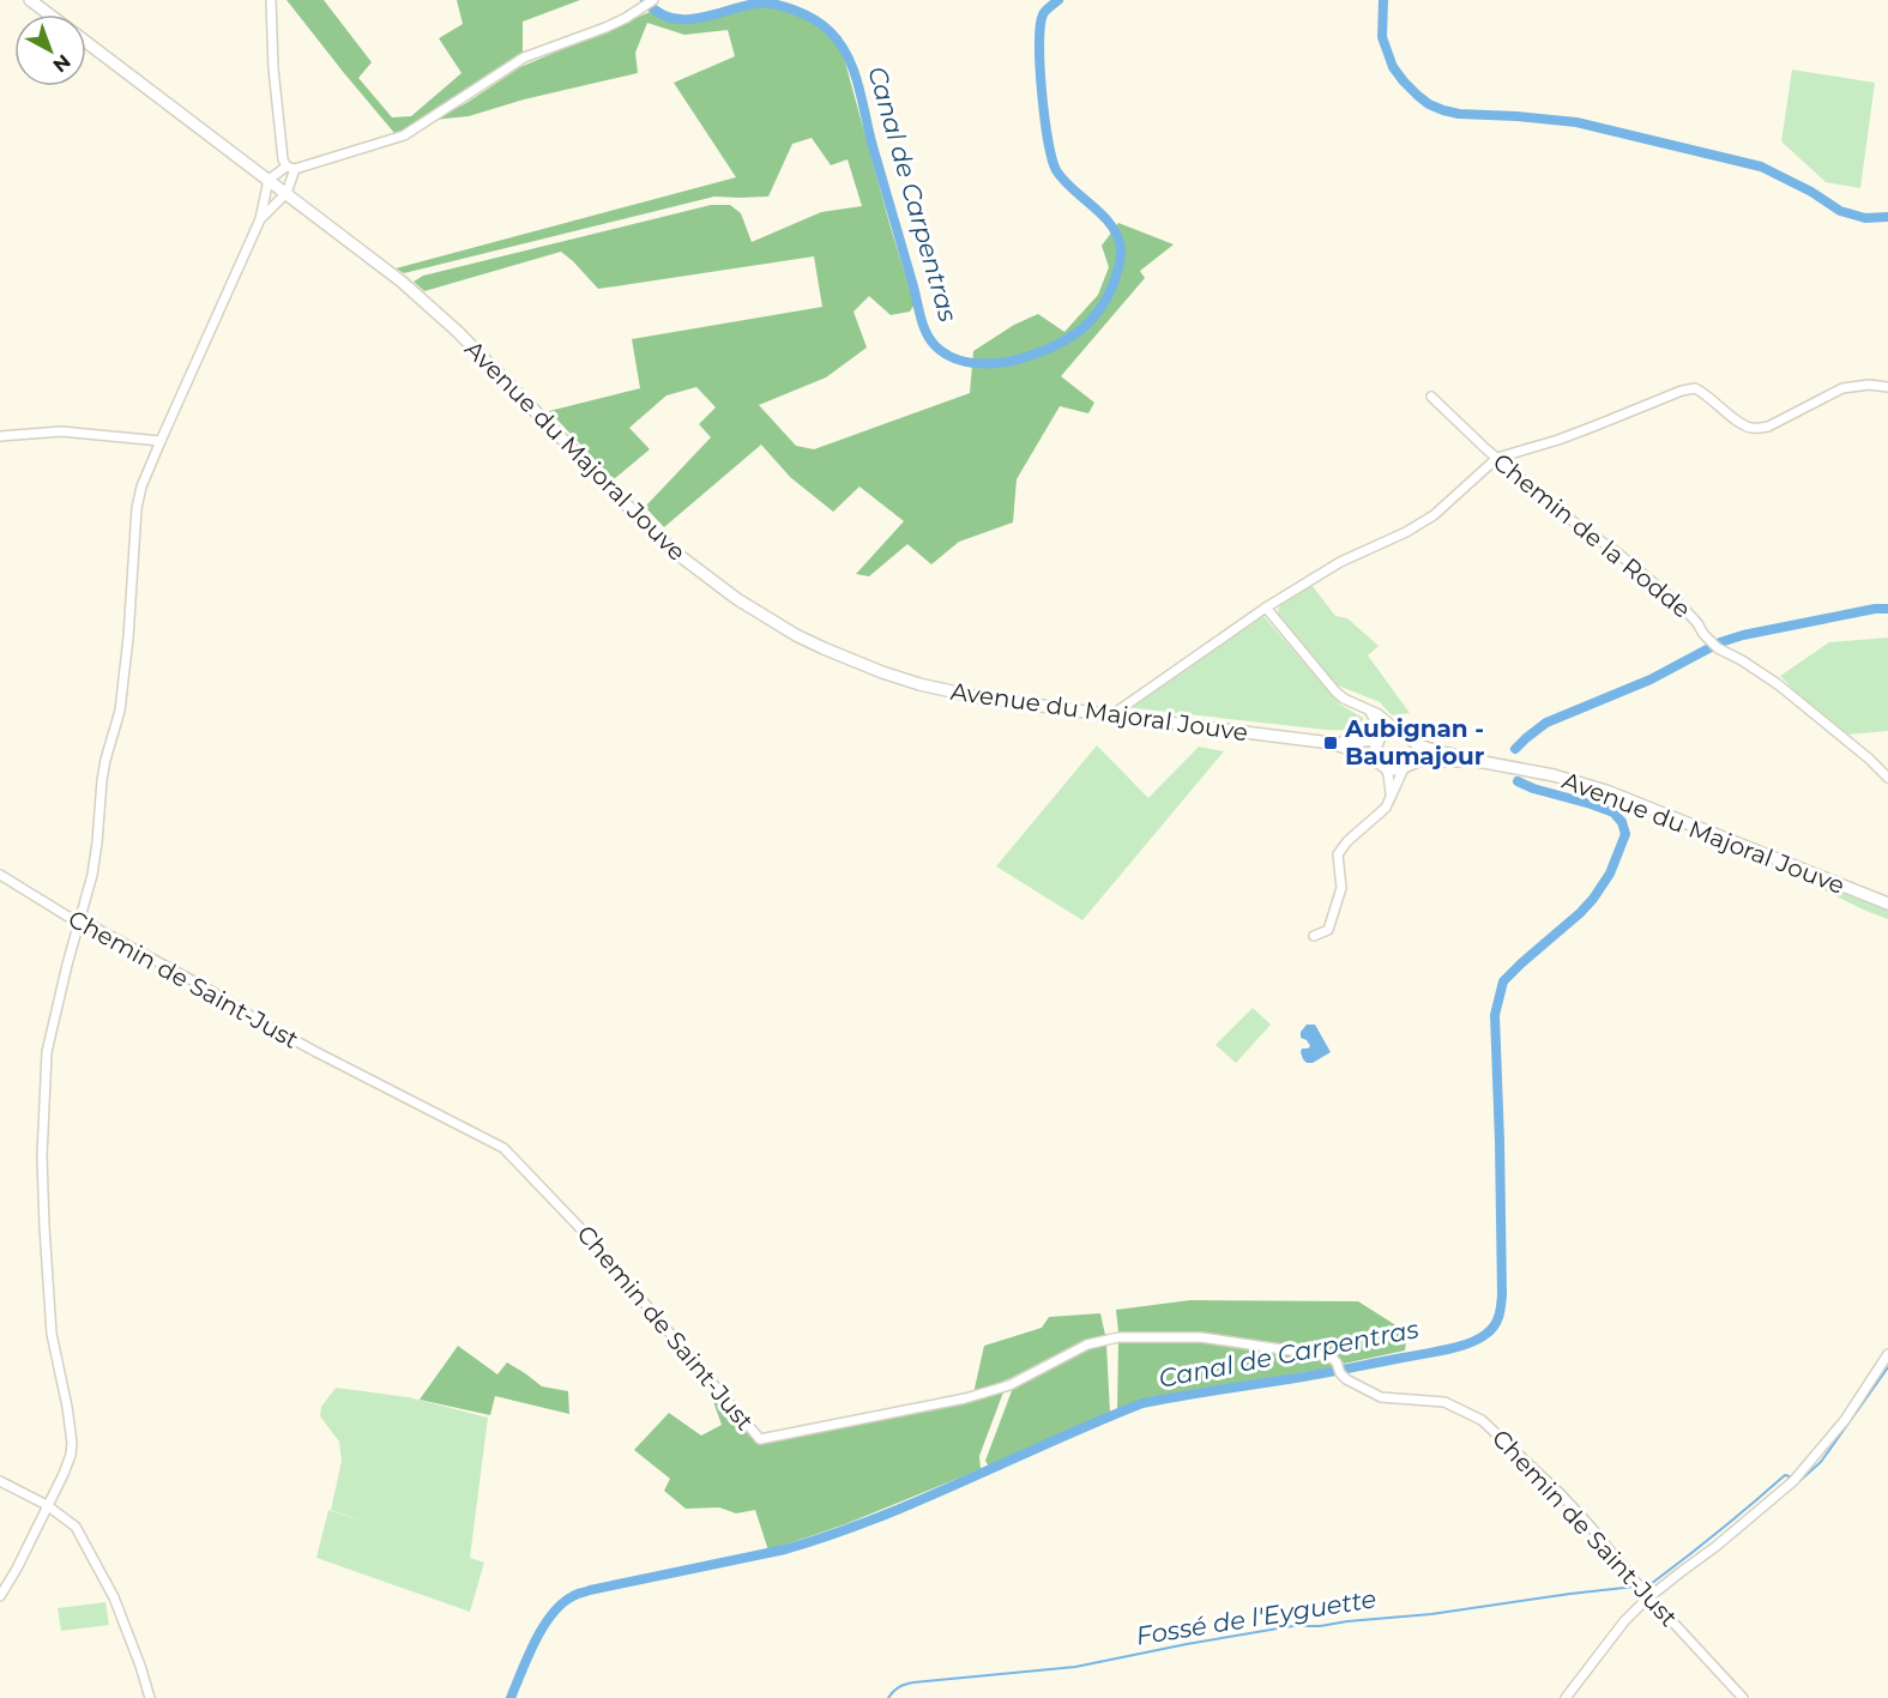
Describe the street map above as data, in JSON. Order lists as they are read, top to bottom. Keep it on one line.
{"streets":{"main road":["Avenue du Majoral Jouve"],"street":["Chemin de la Rodde","Chemin de Saint-Just"]},"water":["Canal de Carpentras","Fossé de l'Eyguette"],"places":{"transit":["Aubignan - Baumajour"]},"north":"bottom right"}
